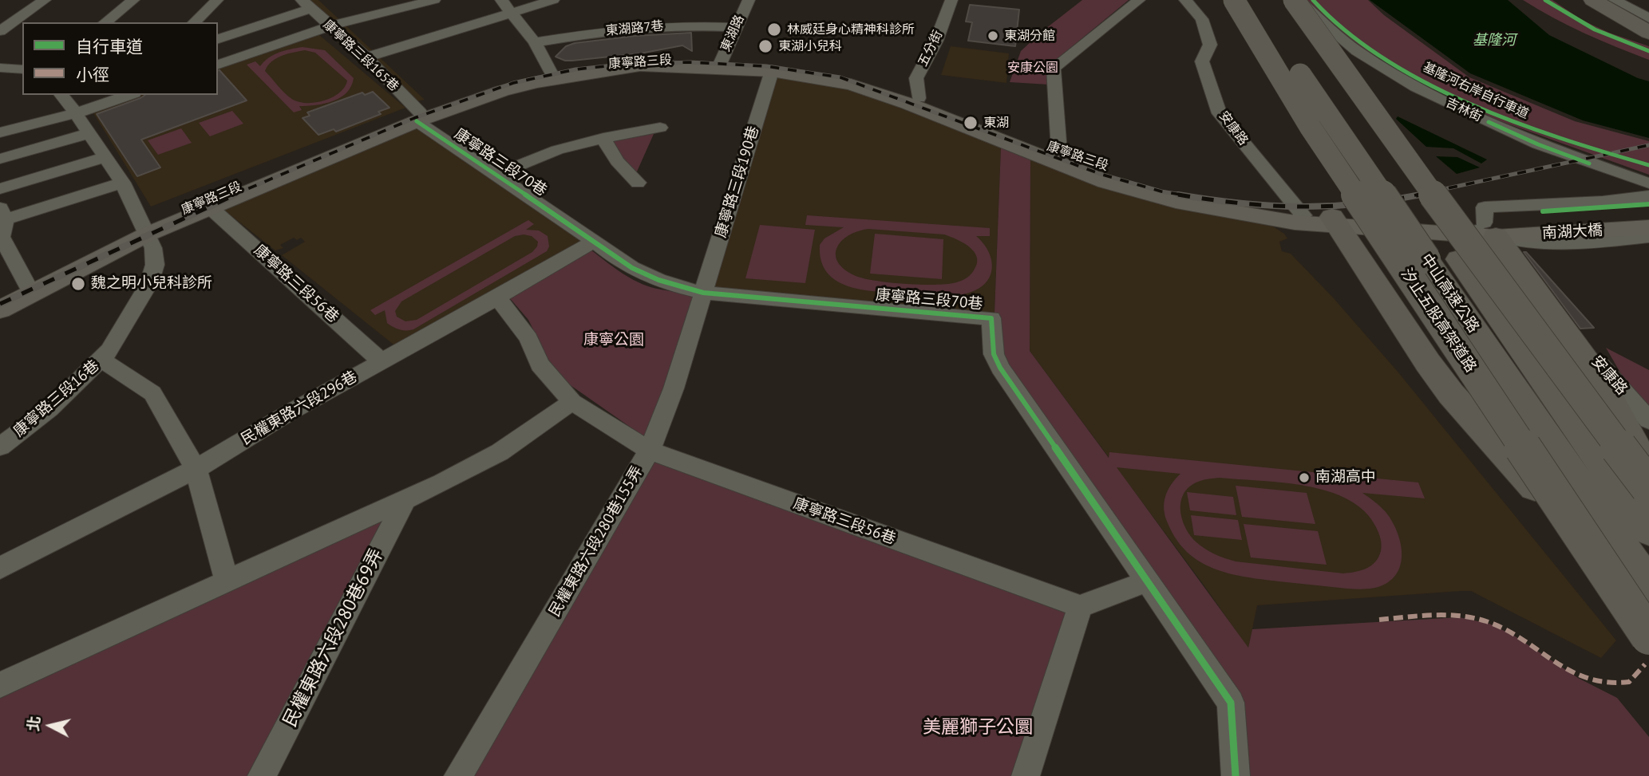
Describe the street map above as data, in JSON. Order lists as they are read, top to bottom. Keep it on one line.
{"streets":{"highway":["中山高速公路","汐止五股高架道路"],"main road":["康寧路三段","南湖大橋"],"street":["東湖路7巷","東湖路","五分街","康寧路三段165巷","吉林街","安康路","康寧路三段70巷","康寧路三段190巷","康寧路三段56巷","康寧路三段16巷","民權東路六段296巷","民權東路六段280巷155弄","民權東路六段280巷69弄"],"cycle path":["基隆河右岸自行車道"]},"crossings":[["東湖路7巷","東湖路"],["東湖路","康寧路三段"],["五分街","康寧路三段"],["康寧路三段165巷","康寧路三段"],["康寧路三段165巷","康寧路三段70巷"],["康寧路三段","安康路"],["康寧路三段","康寧路三段70巷"],["康寧路三段","康寧路三段190巷"],["康寧路三段","康寧路三段56巷"],["康寧路三段","康寧路三段16巷"],["康寧路三段70巷","康寧路三段190巷"],["康寧路三段70巷","民權東路六段296巷"],["康寧路三段70巷","民權東路六段280巷155弄"],["康寧路三段190巷","民權東路六段280巷155弄"],["康寧路三段56巷","民權東路六段296巷"],["康寧路三段56巷","民權東路六段280巷155弄"]],"water":["基隆河"],"parks":["安康公園","康寧公園","美麗獅子公圜"],"places":["林威廷身心精神科診所","東湖分館","東湖小兒科","東湖","魏之明小兒科診所","南湖高中"],"legend":["自行車道","小徑"],"north":"left"}
